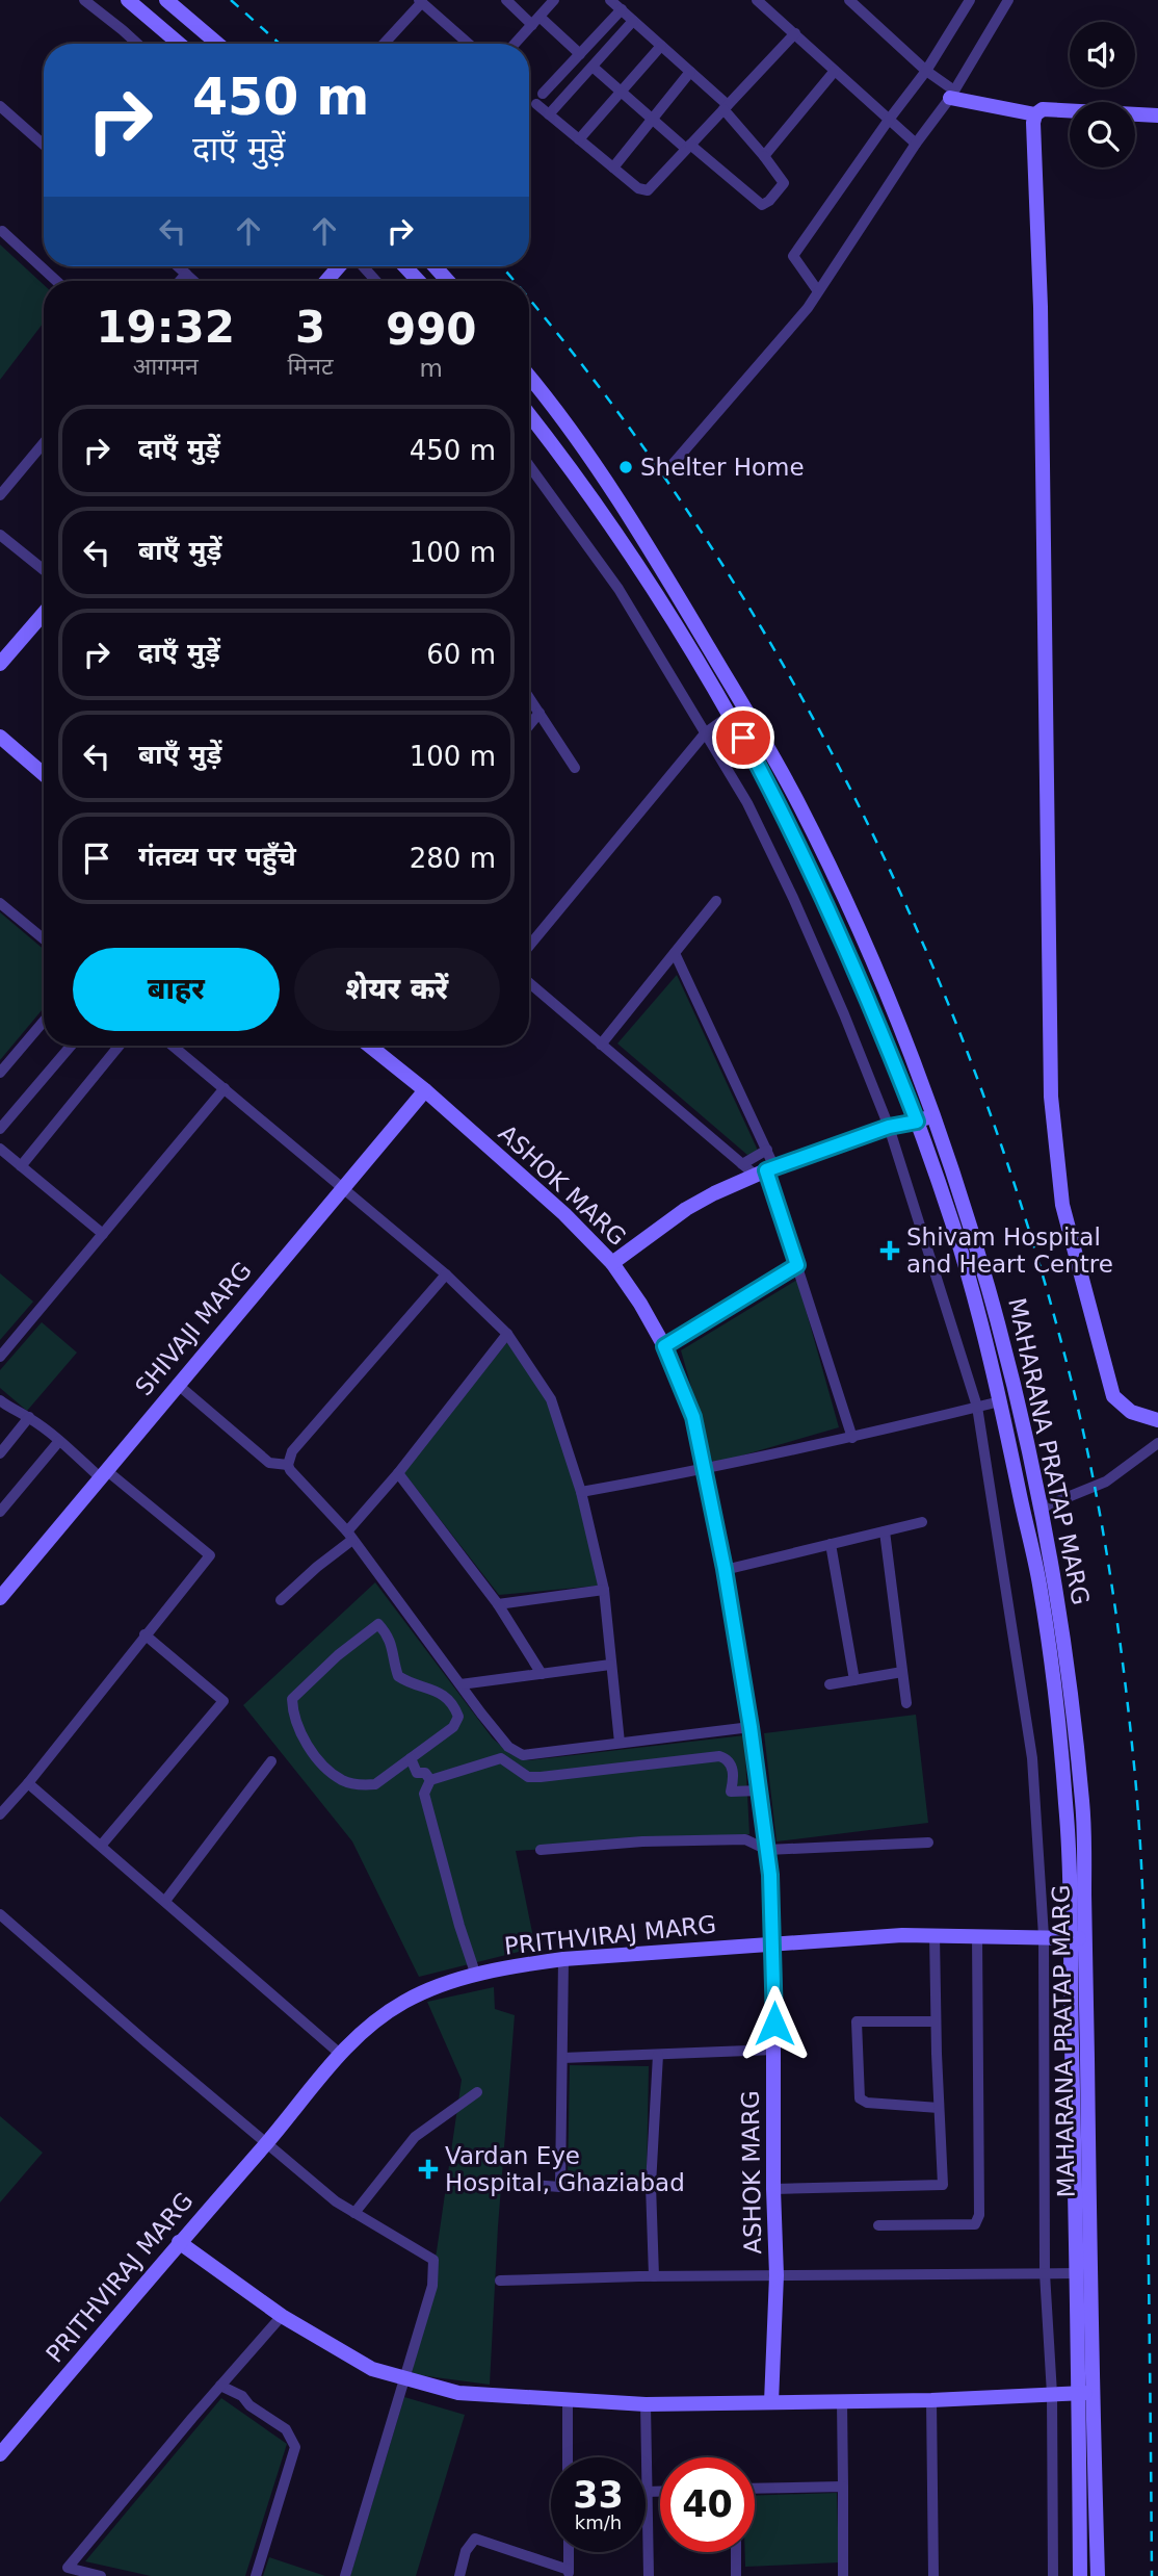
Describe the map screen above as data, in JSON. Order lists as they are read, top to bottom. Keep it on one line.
{"streets":{"street":["ASHOK MARG","SHIVAJI MARG","MAHARANA PRATAP MARG","PRITHVIRAJ MARG"]},"crossings":[["ASHOK MARG","SHIVAJI MARG"],["ASHOK MARG","PRITHVIRAJ MARG"],["MAHARANA PRATAP MARG","PRITHVIRAJ MARG"]],"places":{"other":["Shelter Home"],"health":["Shivam Hospital and Heart Centre","Vardan Eye Hospital, Ghaziabad"]},"page":{"turn":["450 m","दाएँ मुड़ें"],"eta":["19:32","आगमन","3","मिनट","990","m"],"list":[{"name":"दाएँ मुड़ें","value":"450 m"},{"name":"बाएँ मुड़ें","value":"100 m"},{"name":"दाएँ मुड़ें","value":"60 m"},{"name":"बाएँ मुड़ें","value":"100 m"},{"name":"गंतव्य पर पहुँचे","value":"280 m"}],"buttons":["बाहर","शेयर करें"],"speed":"33 km/h","limit":"40"}}
